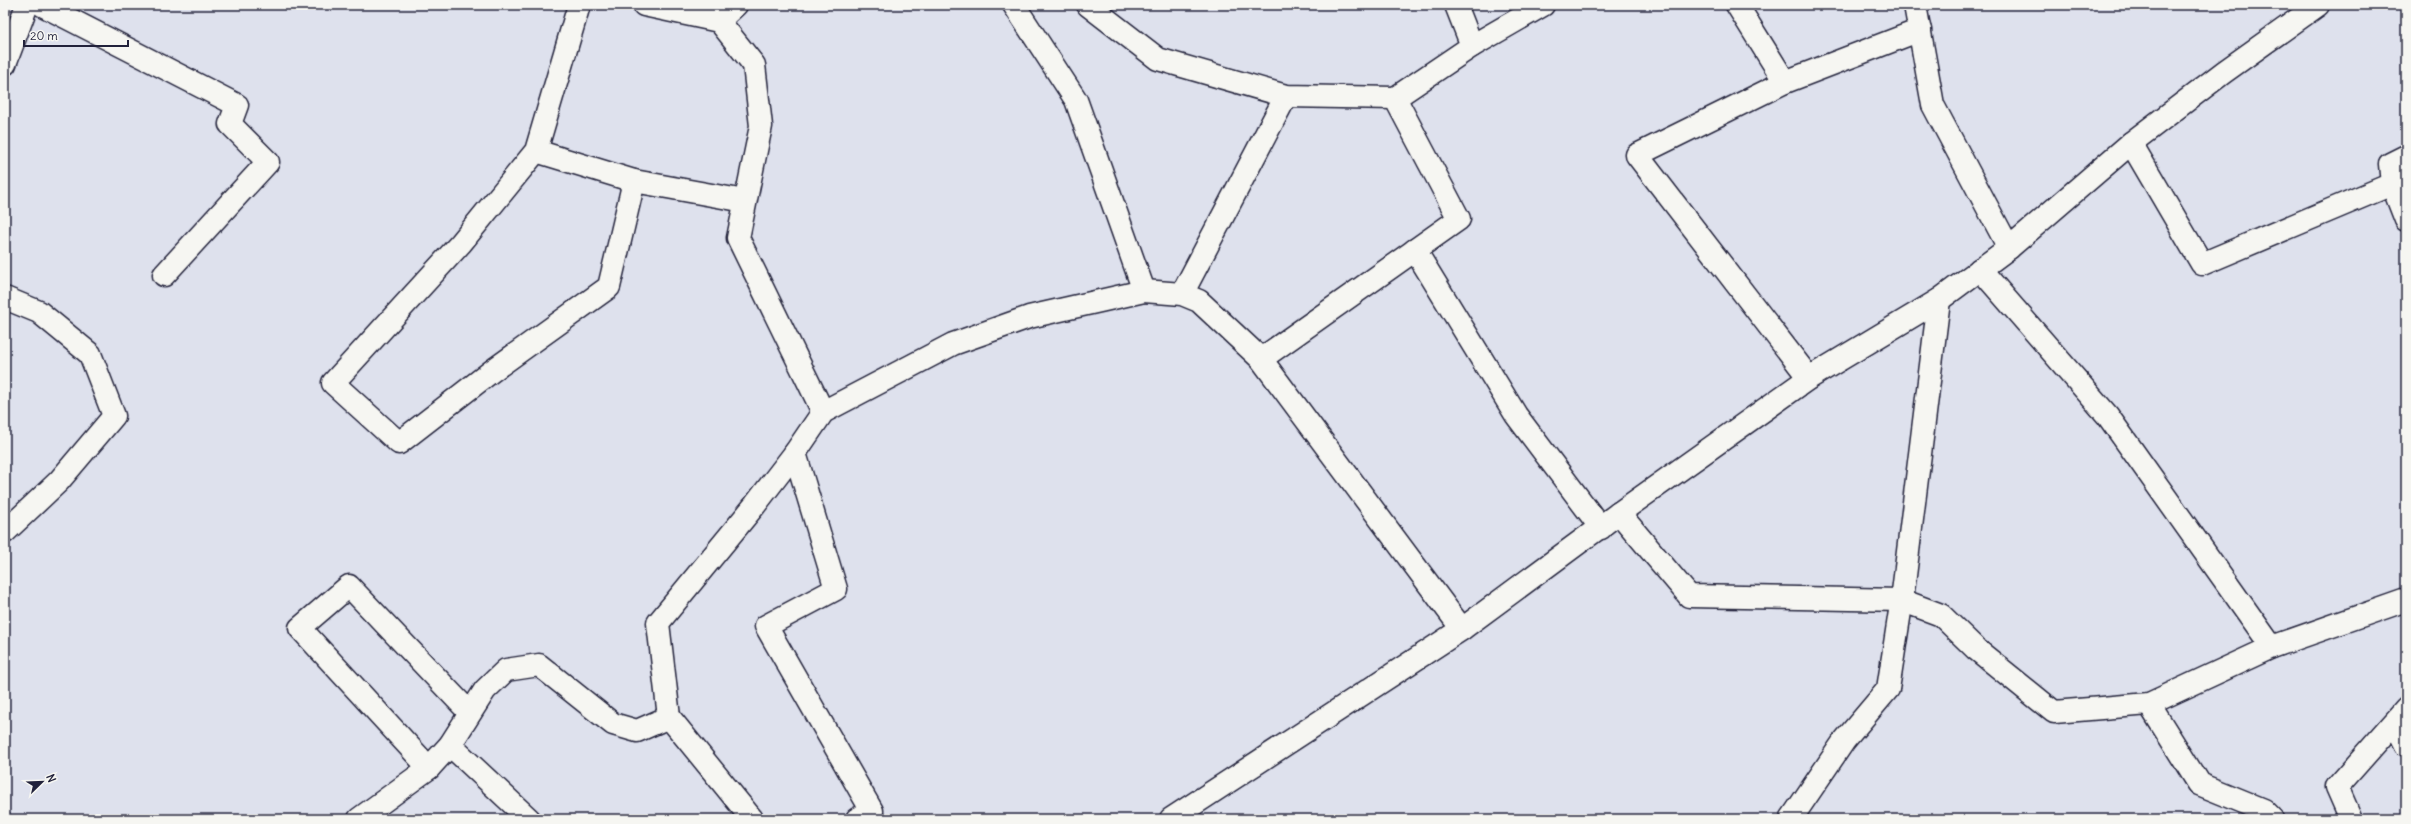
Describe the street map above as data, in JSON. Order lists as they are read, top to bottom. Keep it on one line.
{"scale_bar":"20 m","north":"top right"}
